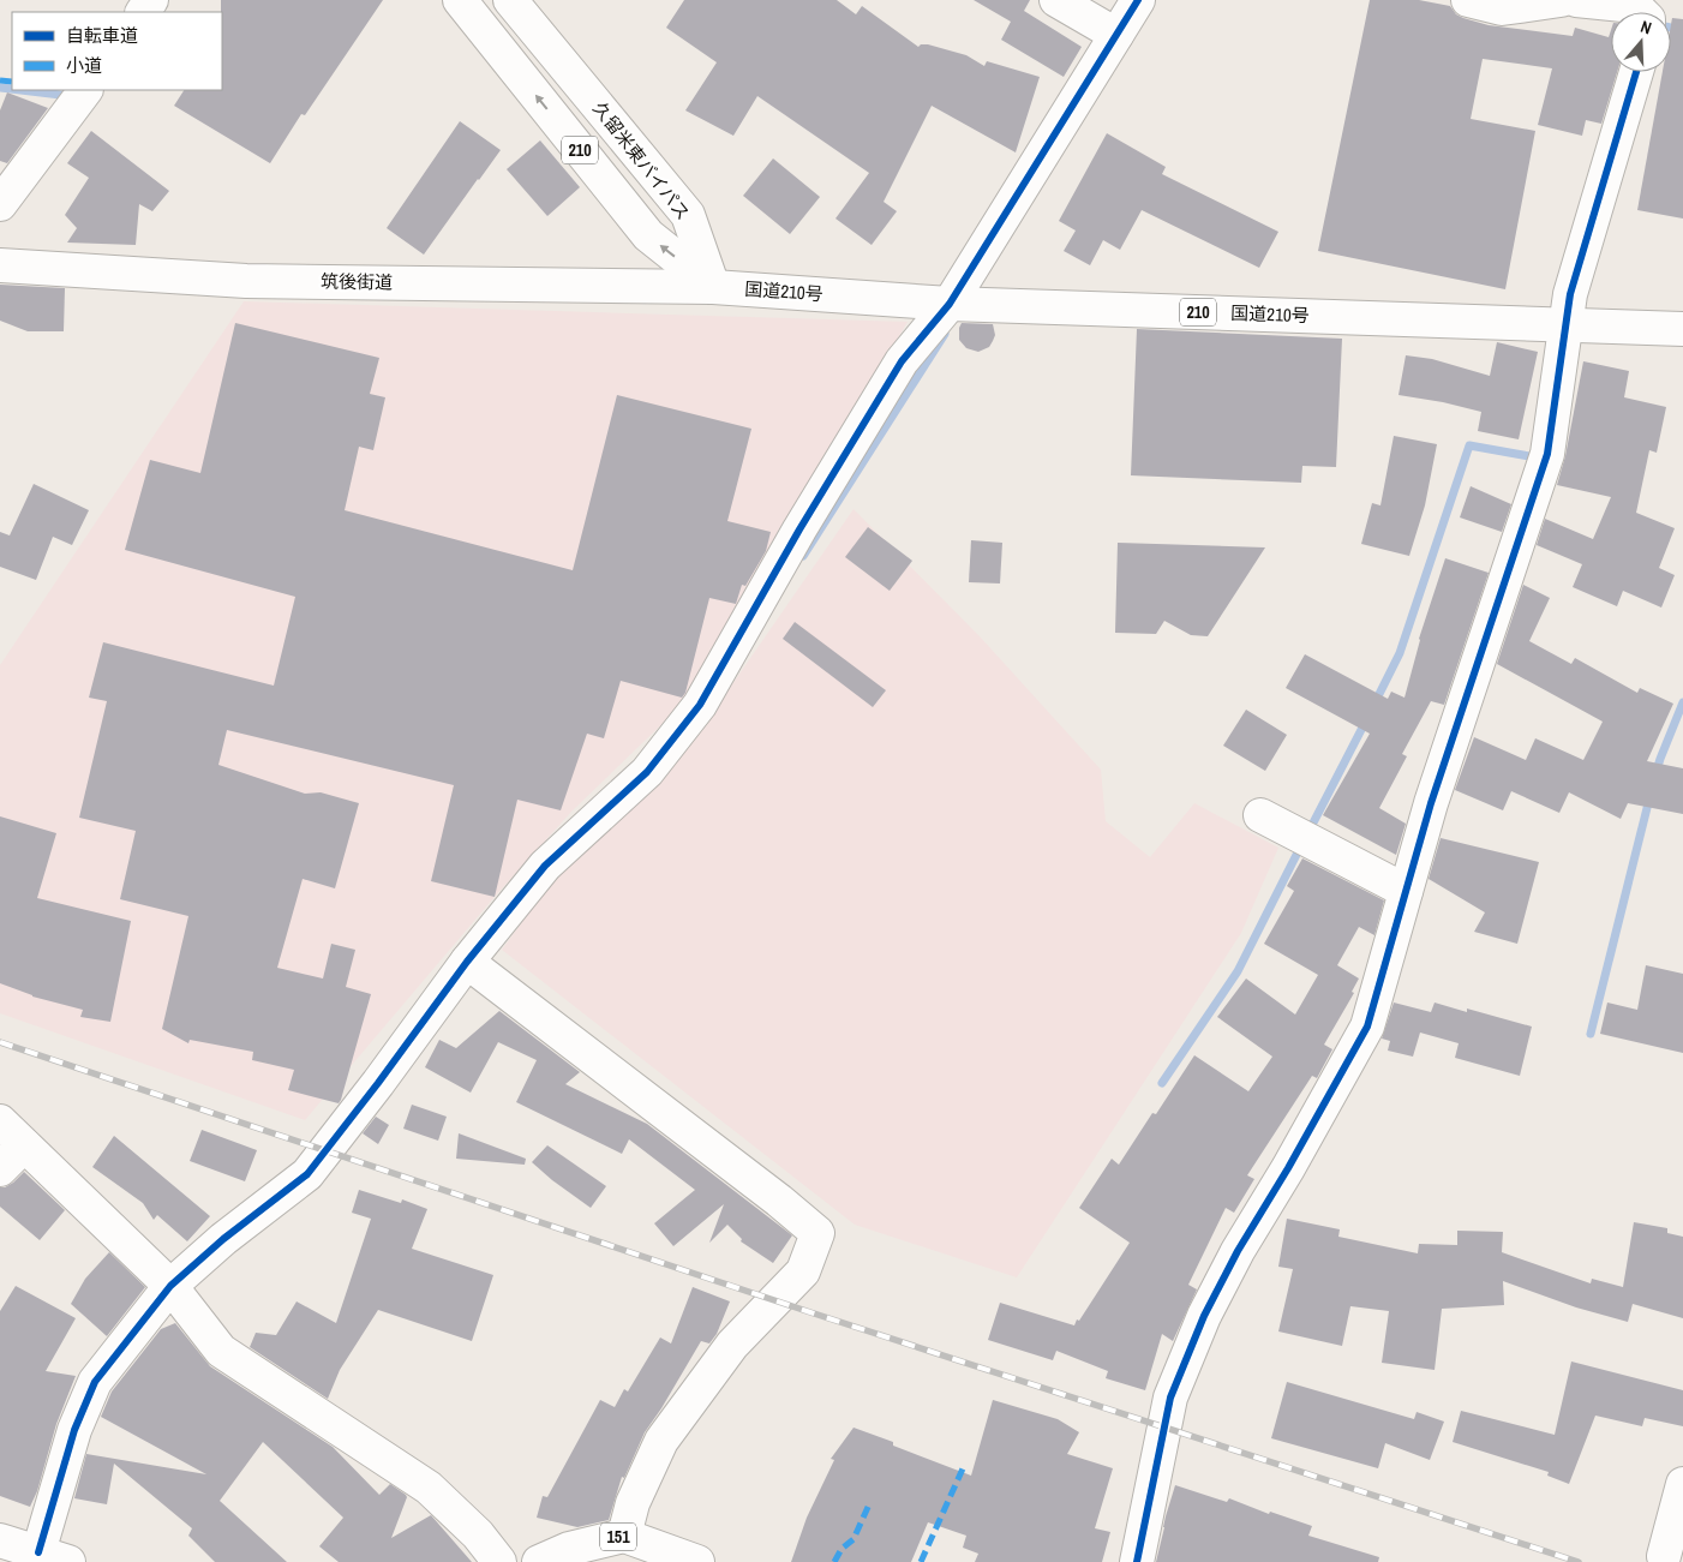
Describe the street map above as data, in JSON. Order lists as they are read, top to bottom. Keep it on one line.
{"streets":{"main road":["210","久留米東バイパス","筑後街道","国道210号","151"]},"crossings":[["久留米東バイパス","筑後街道"],["久留米東バイパス","国道210号"],["筑後街道","国道210号"]],"legend":["自転車道","小道"],"north":"top"}
